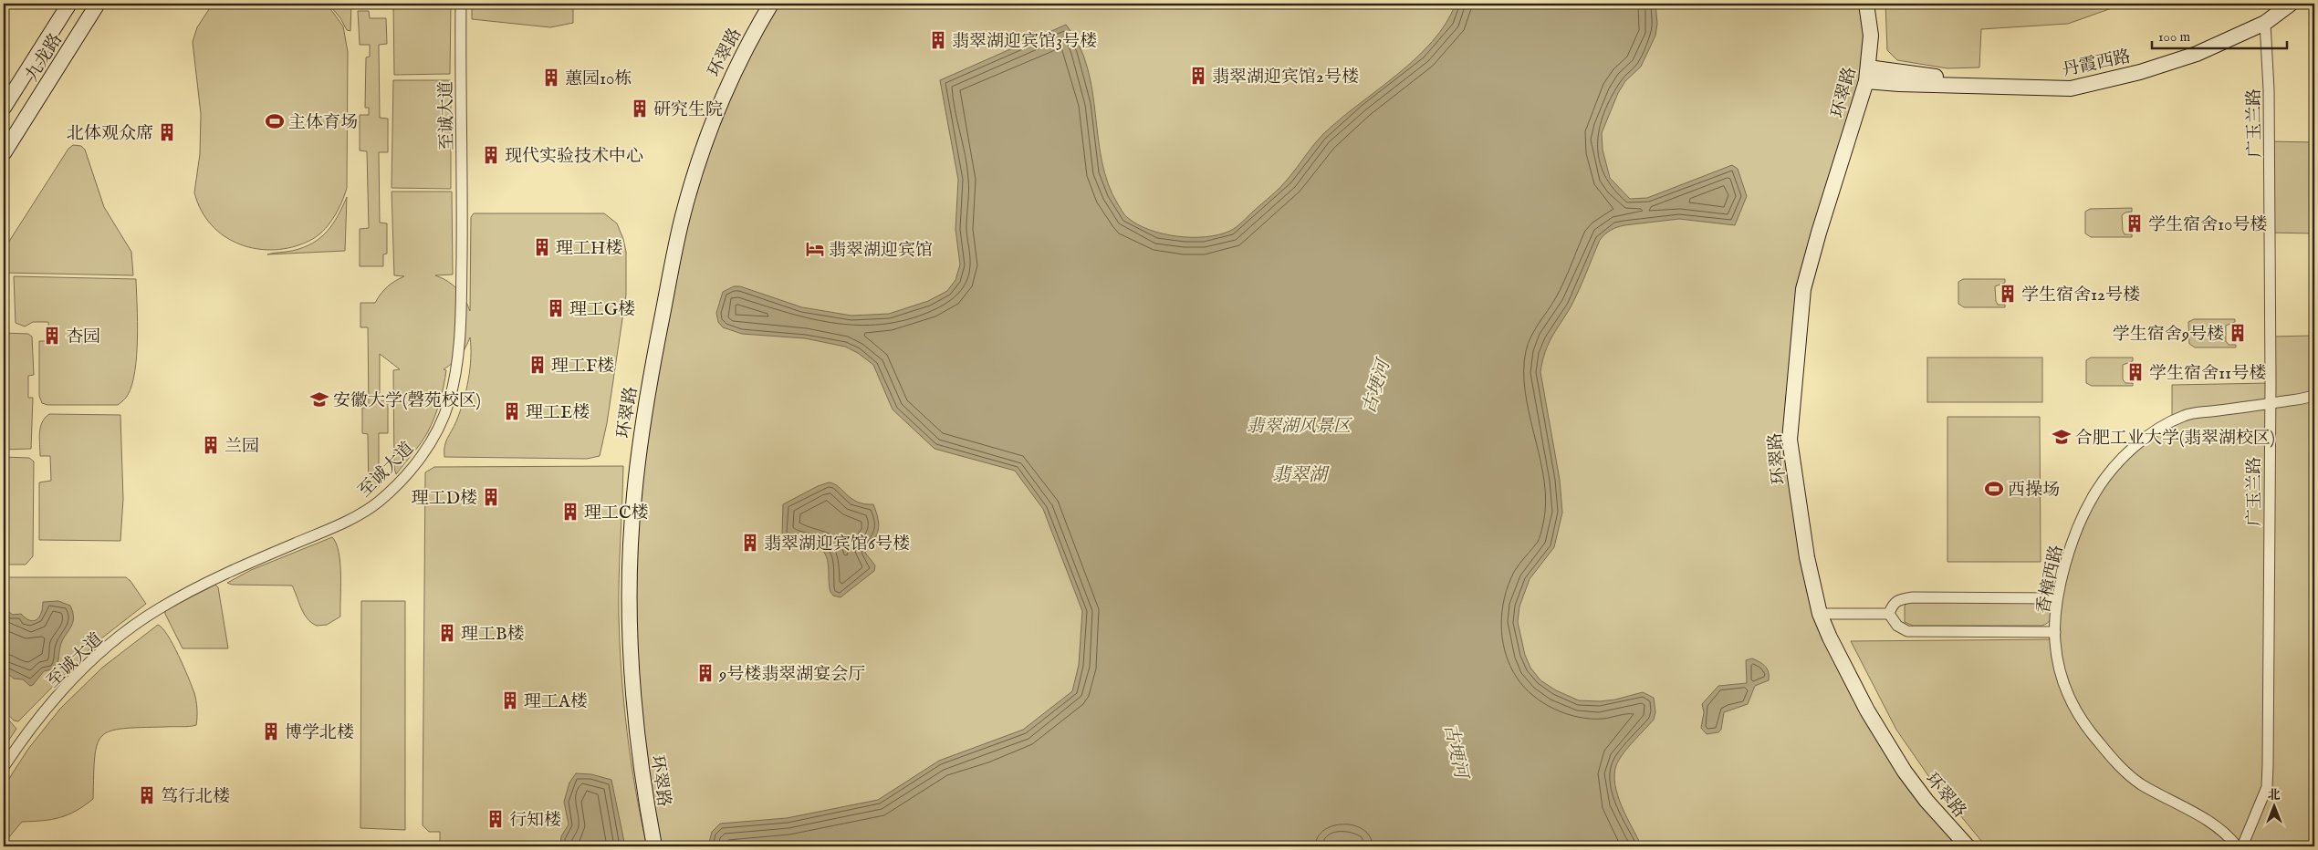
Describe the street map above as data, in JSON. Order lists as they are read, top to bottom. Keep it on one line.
{"streets":{"street":["环翠路","九龙路","丹霞西路","至诚大道","广玉兰路","香樟西路"]},"crossings":[["环翠路","丹霞西路"],["丹霞西路","广玉兰路"],["广玉兰路","香樟西路"]],"water":["古埂河","翡翠湖"],"parks":["翡翠湖风景区"],"places":{"building":["翡翠湖迎宾馆3号楼","翡翠湖迎宾馆2号楼","蕙园10栋","研究生院","北体观众席","现代实验技术中心","学生宿舍10号楼","理工H楼","学生宿舍12号楼","理工G楼","学生宿舍9号楼","杏园","理工F楼","学生宿舍11号楼","理工E楼","兰园","理工D楼","理工C楼","翡翠湖迎宾馆6号楼","理工B楼","9号楼翡翠湖宴会厅","理工A楼","博学北楼","笃行北楼","行知楼"],"sports":["主体育场","西操场"],"hotel":["翡翠湖迎宾馆"],"school or university":["安徽大学(磬苑校区)","合肥工业大学(翡翠湖校区)"]},"scale_bar":"100 m","north":"top"}
